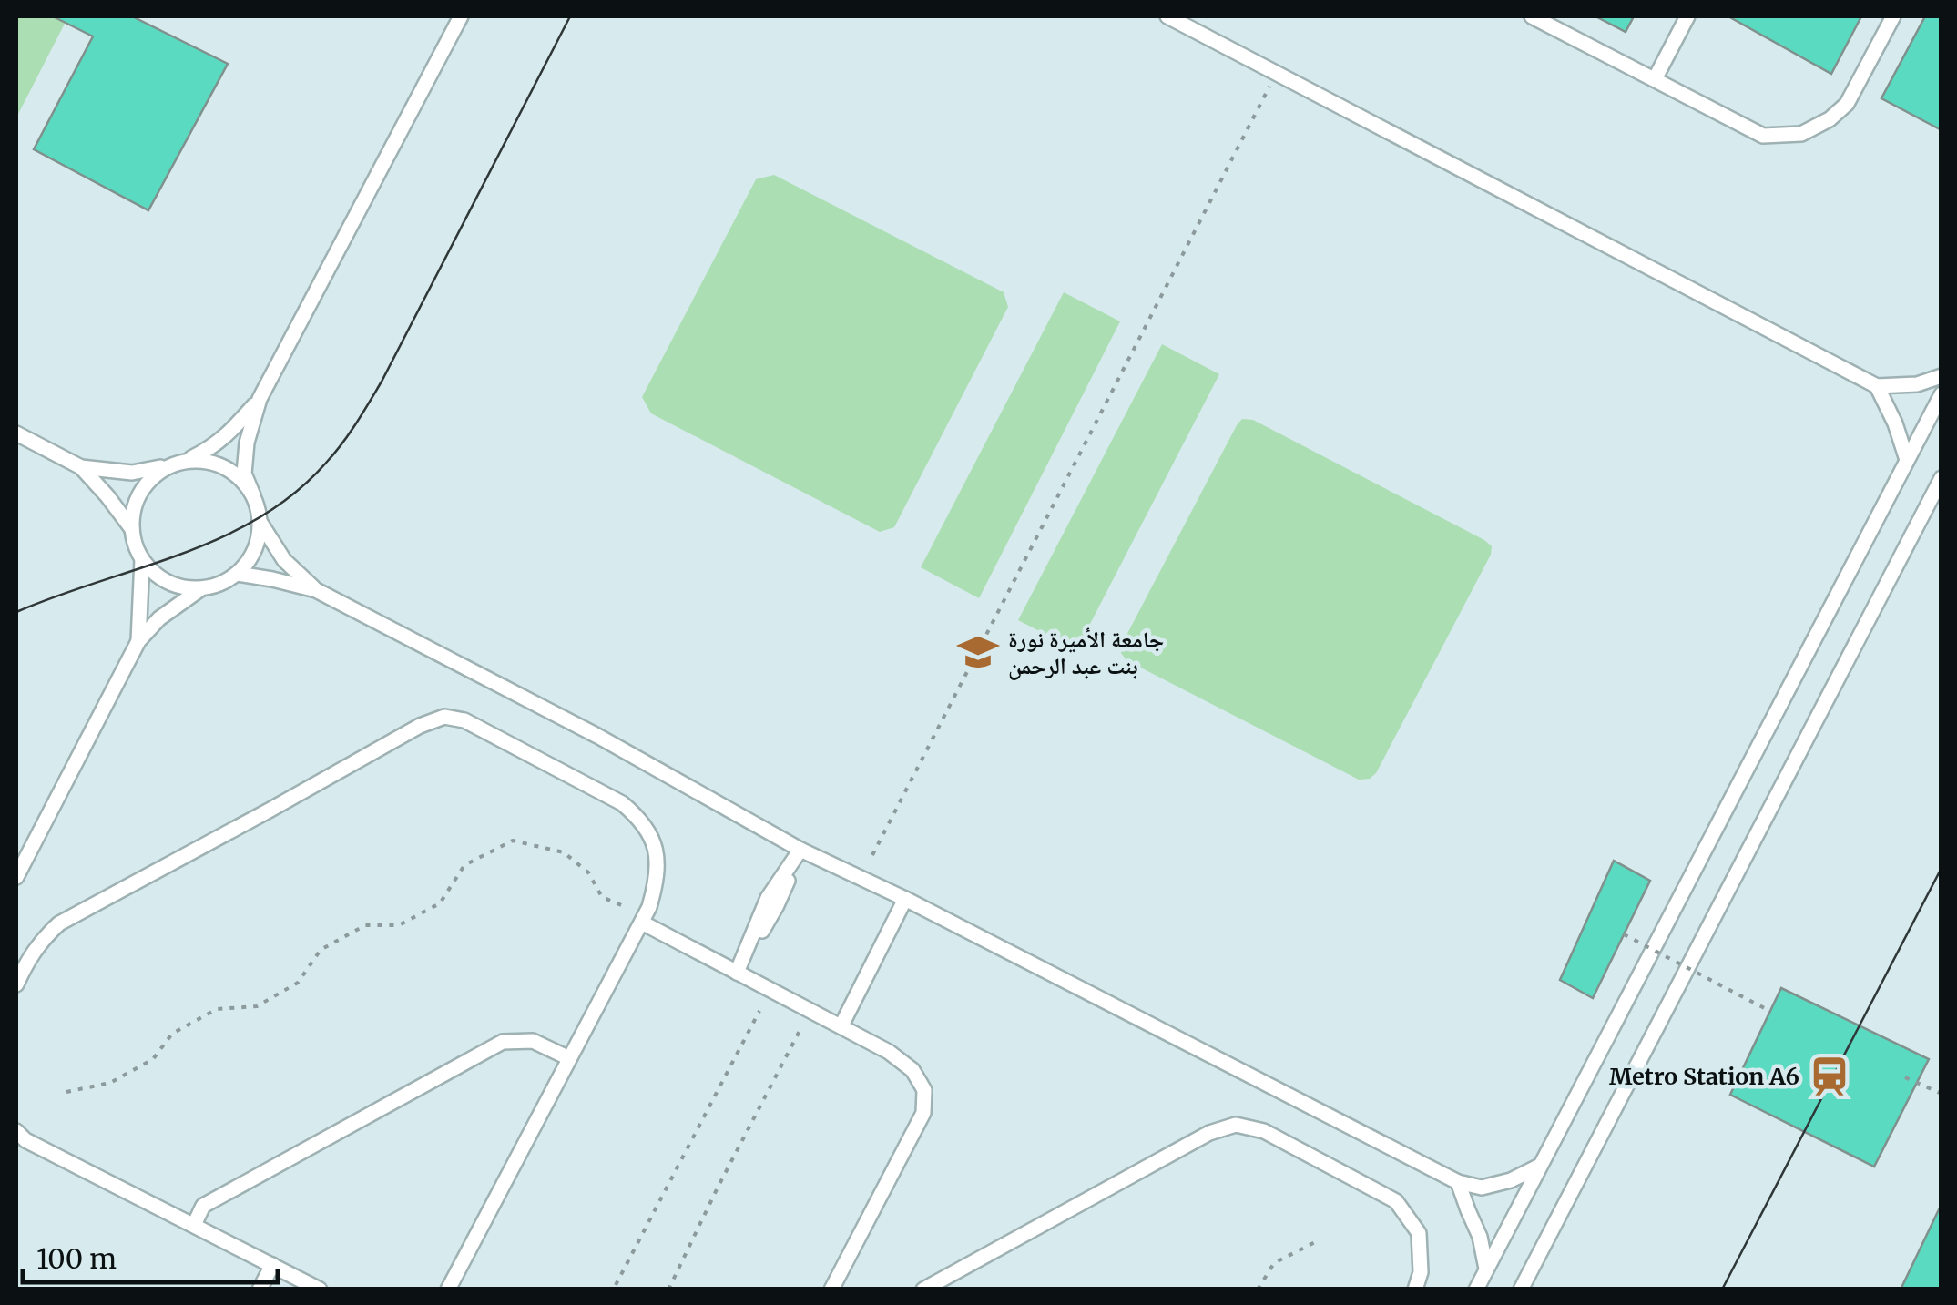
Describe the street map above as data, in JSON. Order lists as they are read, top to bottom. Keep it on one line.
{"places":{"school or university":["جامعة الأميرة نورة بنت عبد الرحمن"],"station":["Metro Station A6"]},"scale_bar":"100 m"}
